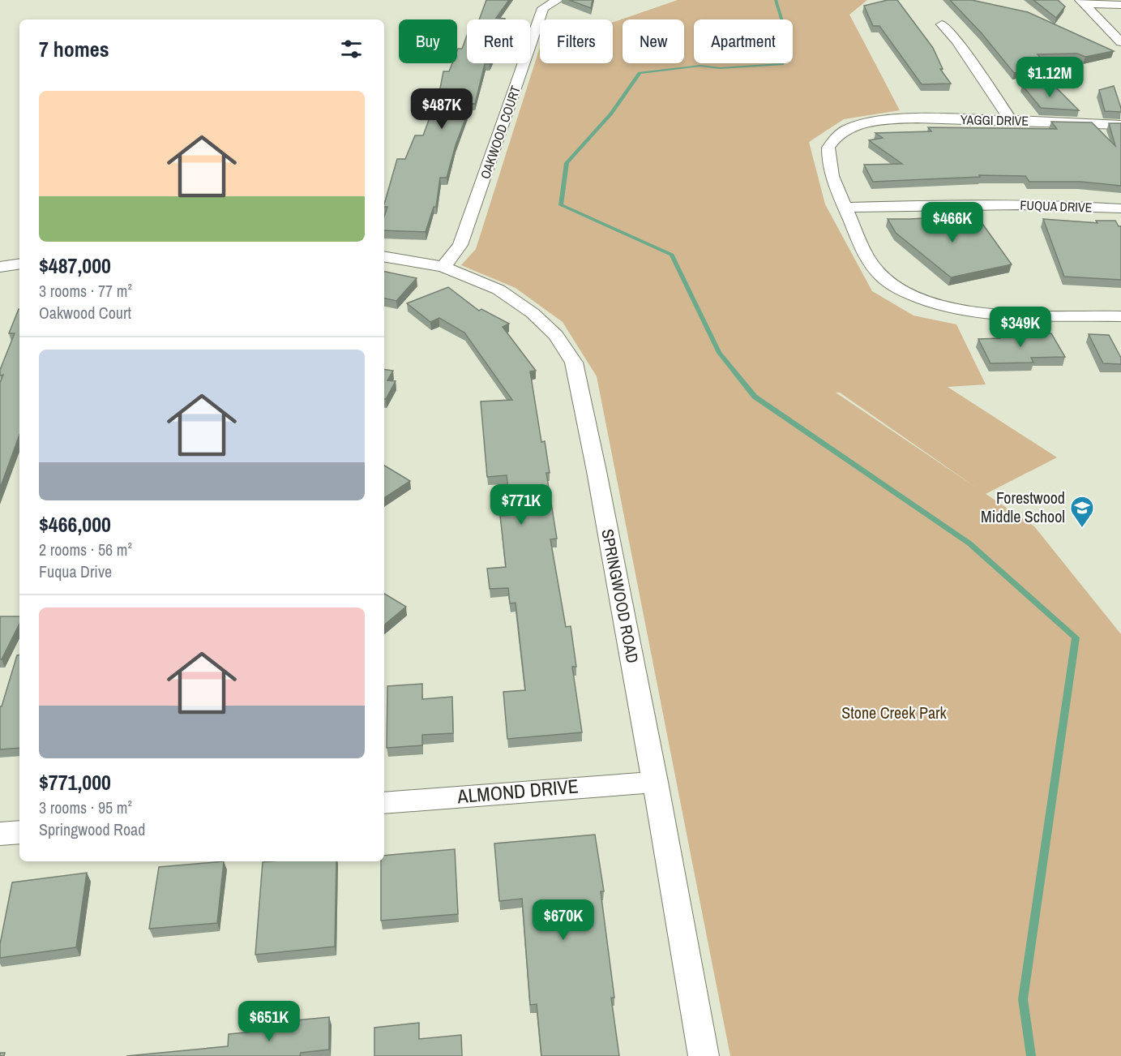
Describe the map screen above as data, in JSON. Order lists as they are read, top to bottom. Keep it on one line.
{"streets":{"street":["YAGGI DRIVE","OAKWOOD COURT","FUQUA DRIVE","SPRINGWOOD ROAD","ALMOND DRIVE"]},"crossings":[["YAGGI DRIVE","FUQUA DRIVE"],["OAKWOOD COURT","SPRINGWOOD ROAD"],["SPRINGWOOD ROAD","ALMOND DRIVE"]],"parks":["Stone Creek Park"],"places":{"school or university":["Forestwood Middle School"]},"page":{"chip":["Buy","Rent","Filters","New","Apartment"],"heading":"7 homes","price":["$1.12M","$487K","$466K","$349K","$771K","$670K","$651K"],"list":[{"name":"$487,000","note":"3 rooms · 77 m² · Oakwood Court"},{"name":"$466,000","note":"2 rooms · 56 m² · Fuqua Drive"},{"name":"$771,000","note":"3 rooms · 95 m² · Springwood Road"}]}}
